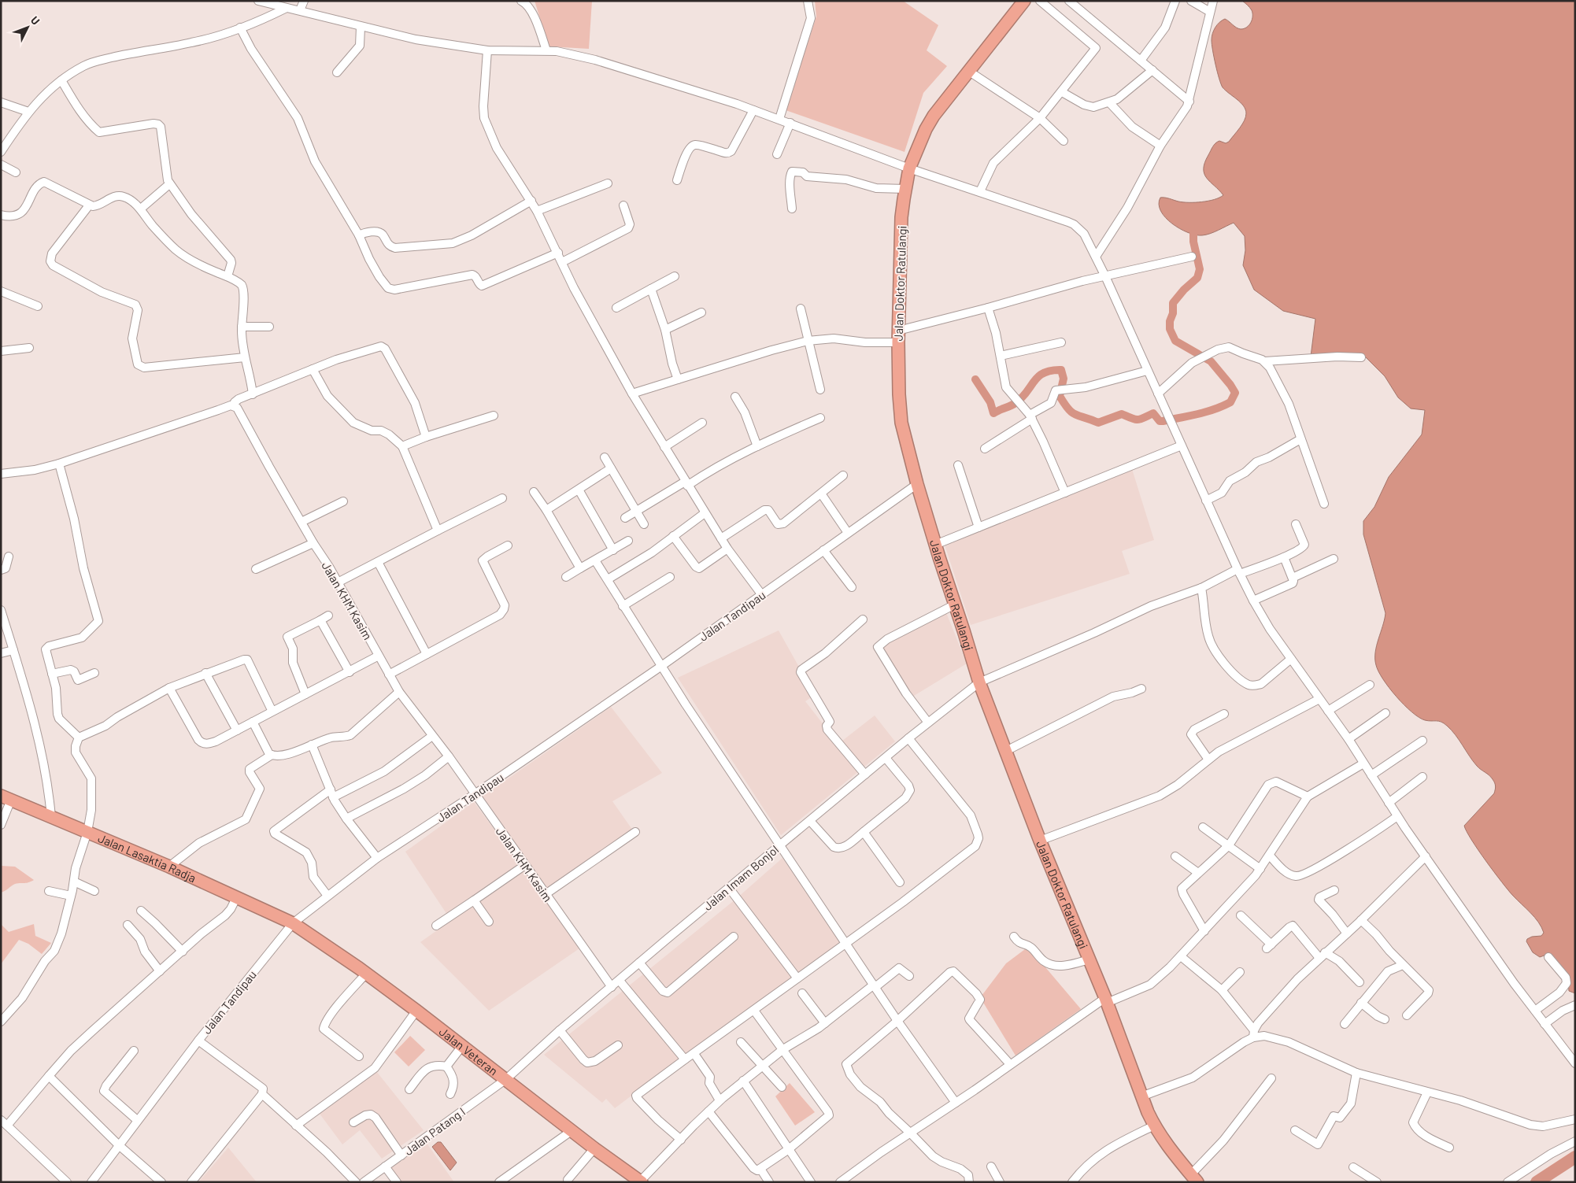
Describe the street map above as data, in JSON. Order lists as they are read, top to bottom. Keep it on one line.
{"streets":{"highway":["Jalan Doktor Ratulangi","Jalan Lasaktia Radja","Jalan Veteran"],"street":["Jalan KHM Kasim","Jalan Tandipau","Jalan Imam Bonjol","Jalan Patang I"]},"crossings":[["Jalan Doktor Ratulangi","Jalan Tandipau"],["Jalan Doktor Ratulangi","Jalan Imam Bonjol"],["Jalan KHM Kasim","Jalan Tandipau"],["Jalan KHM Kasim","Jalan Imam Bonjol"],["Jalan Tandipau","Jalan Lasaktia Radja"],["Jalan Tandipau","Jalan Veteran"],["Jalan Lasaktia Radja","Jalan Veteran"],["Jalan Imam Bonjol","Jalan Veteran"],["Jalan Imam Bonjol","Jalan Patang I"],["Jalan Veteran","Jalan Patang I"]],"north":"top right"}
